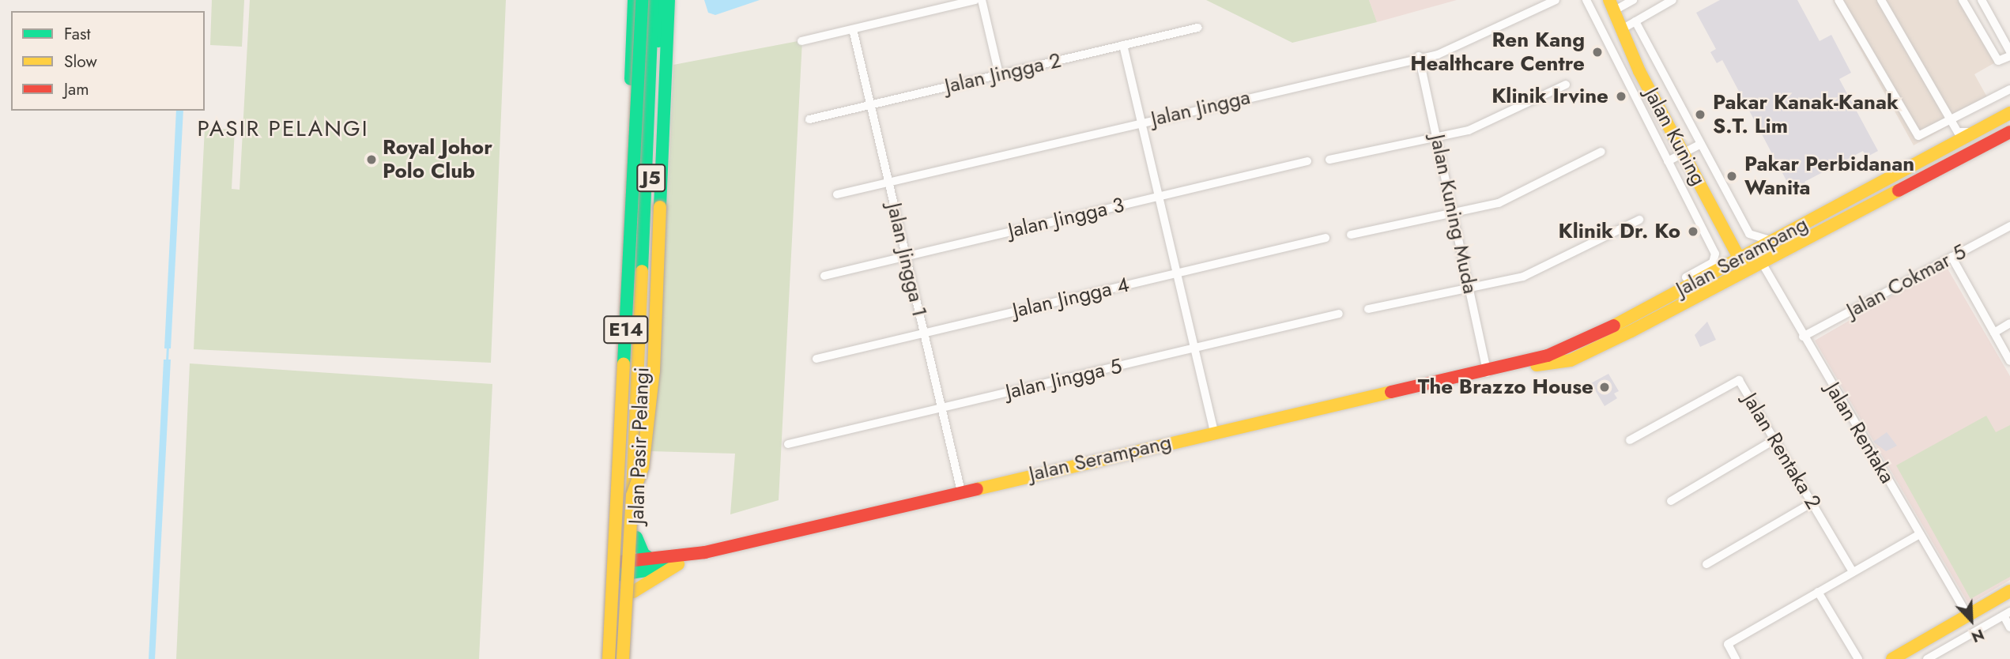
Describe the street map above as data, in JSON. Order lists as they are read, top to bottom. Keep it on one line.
{"streets":{"main road":["Jalan Kuning","J5","Jalan Serampang","E14","Jalan Pasir Pelangi"],"street":["Jalan Jingga 2","Jalan Jingga","Jalan Kuning Muda","Jalan Jingga 3","Jalan Jingga 1","Jalan Cokmar 5","Jalan Jingga 4","Jalan Jingga 5","Jalan Rentaka","Jalan Rentaka 2"]},"crossings":[["Jalan Jingga 2","Jalan Jingga 1"],["Jalan Jingga","Jalan Kuning Muda"],["Jalan Jingga","Jalan Jingga 1"],["Jalan Kuning","Jalan Serampang"],["Jalan Kuning Muda","Jalan Serampang"],["Jalan Jingga 3","Jalan Jingga 1"],["Jalan Serampang","Jalan Jingga 1"],["Jalan Serampang","Jalan Rentaka"],["Jalan Serampang","Jalan Pasir Pelangi"],["Jalan Jingga 1","Jalan Jingga 4"],["Jalan Jingga 1","Jalan Jingga 5"],["Jalan Cokmar 5","Jalan Rentaka"],["E14","Jalan Pasir Pelangi"]],"districts":["PASIR PELANGI"],"places":["Ren Kang Healthcare Centre","Klinik Irvine","Pakar Kanak-Kanak S.T. Lim","Royal Johor Polo Club","Pakar Perbidanan Wanita","Klinik Dr. Ko","The Brazzo House"],"legend":["Fast","Slow","Jam"],"north":"bottom right"}
